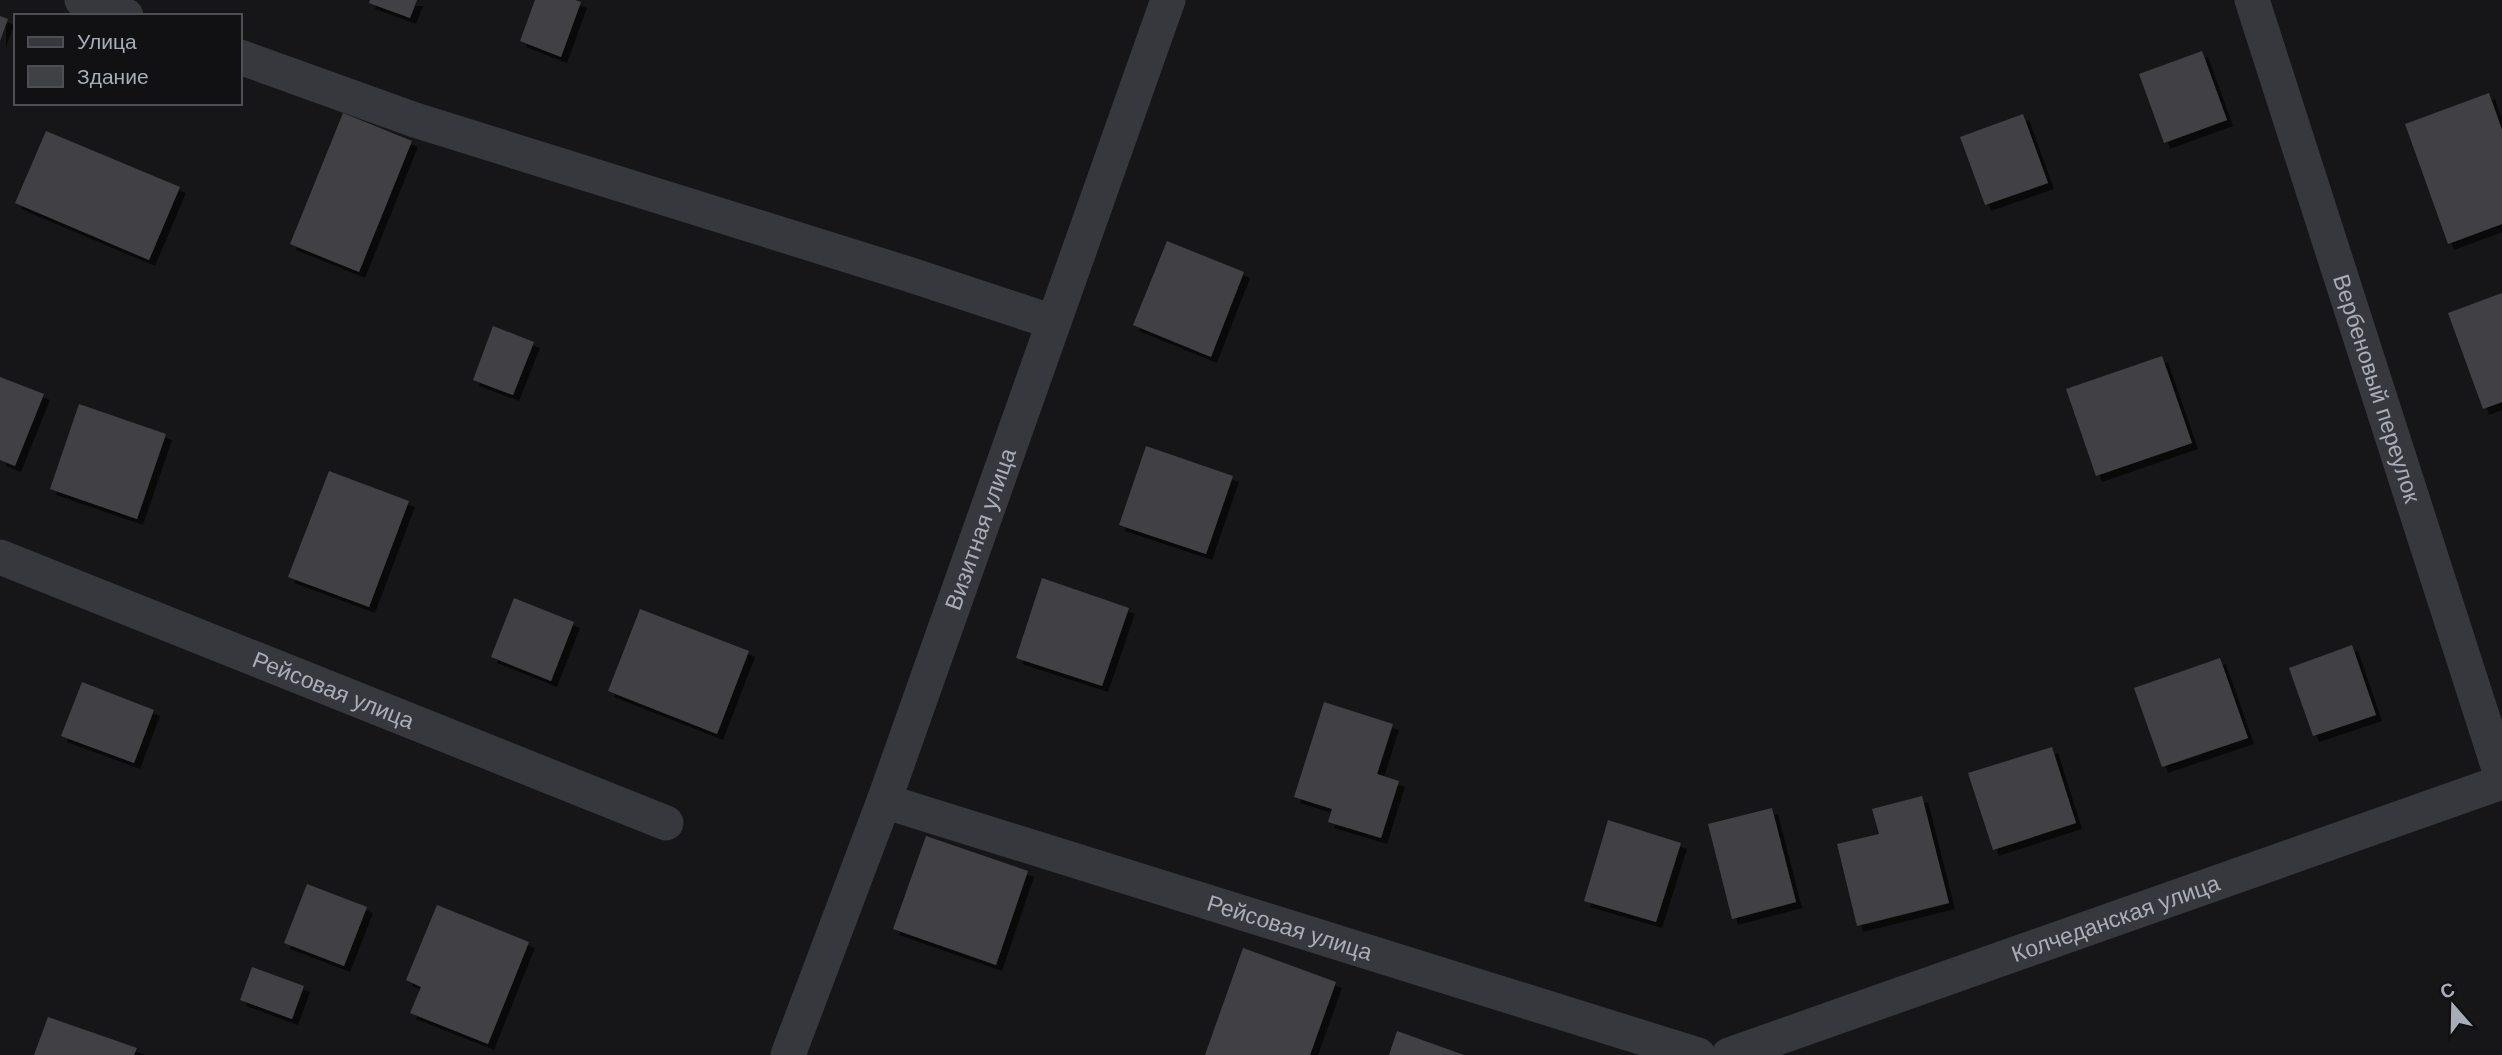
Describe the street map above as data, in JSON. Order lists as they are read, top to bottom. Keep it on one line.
{"streets":{"street":["Вербеновый переулок","Визитная улица","Рейсовая улица","Колчеданская улица"]},"crossings":[["Вербеновый переулок","Колчеданская улица"],["Визитная улица","Рейсовая улица"]],"legend":["Улица","Здание"],"north":"top"}
